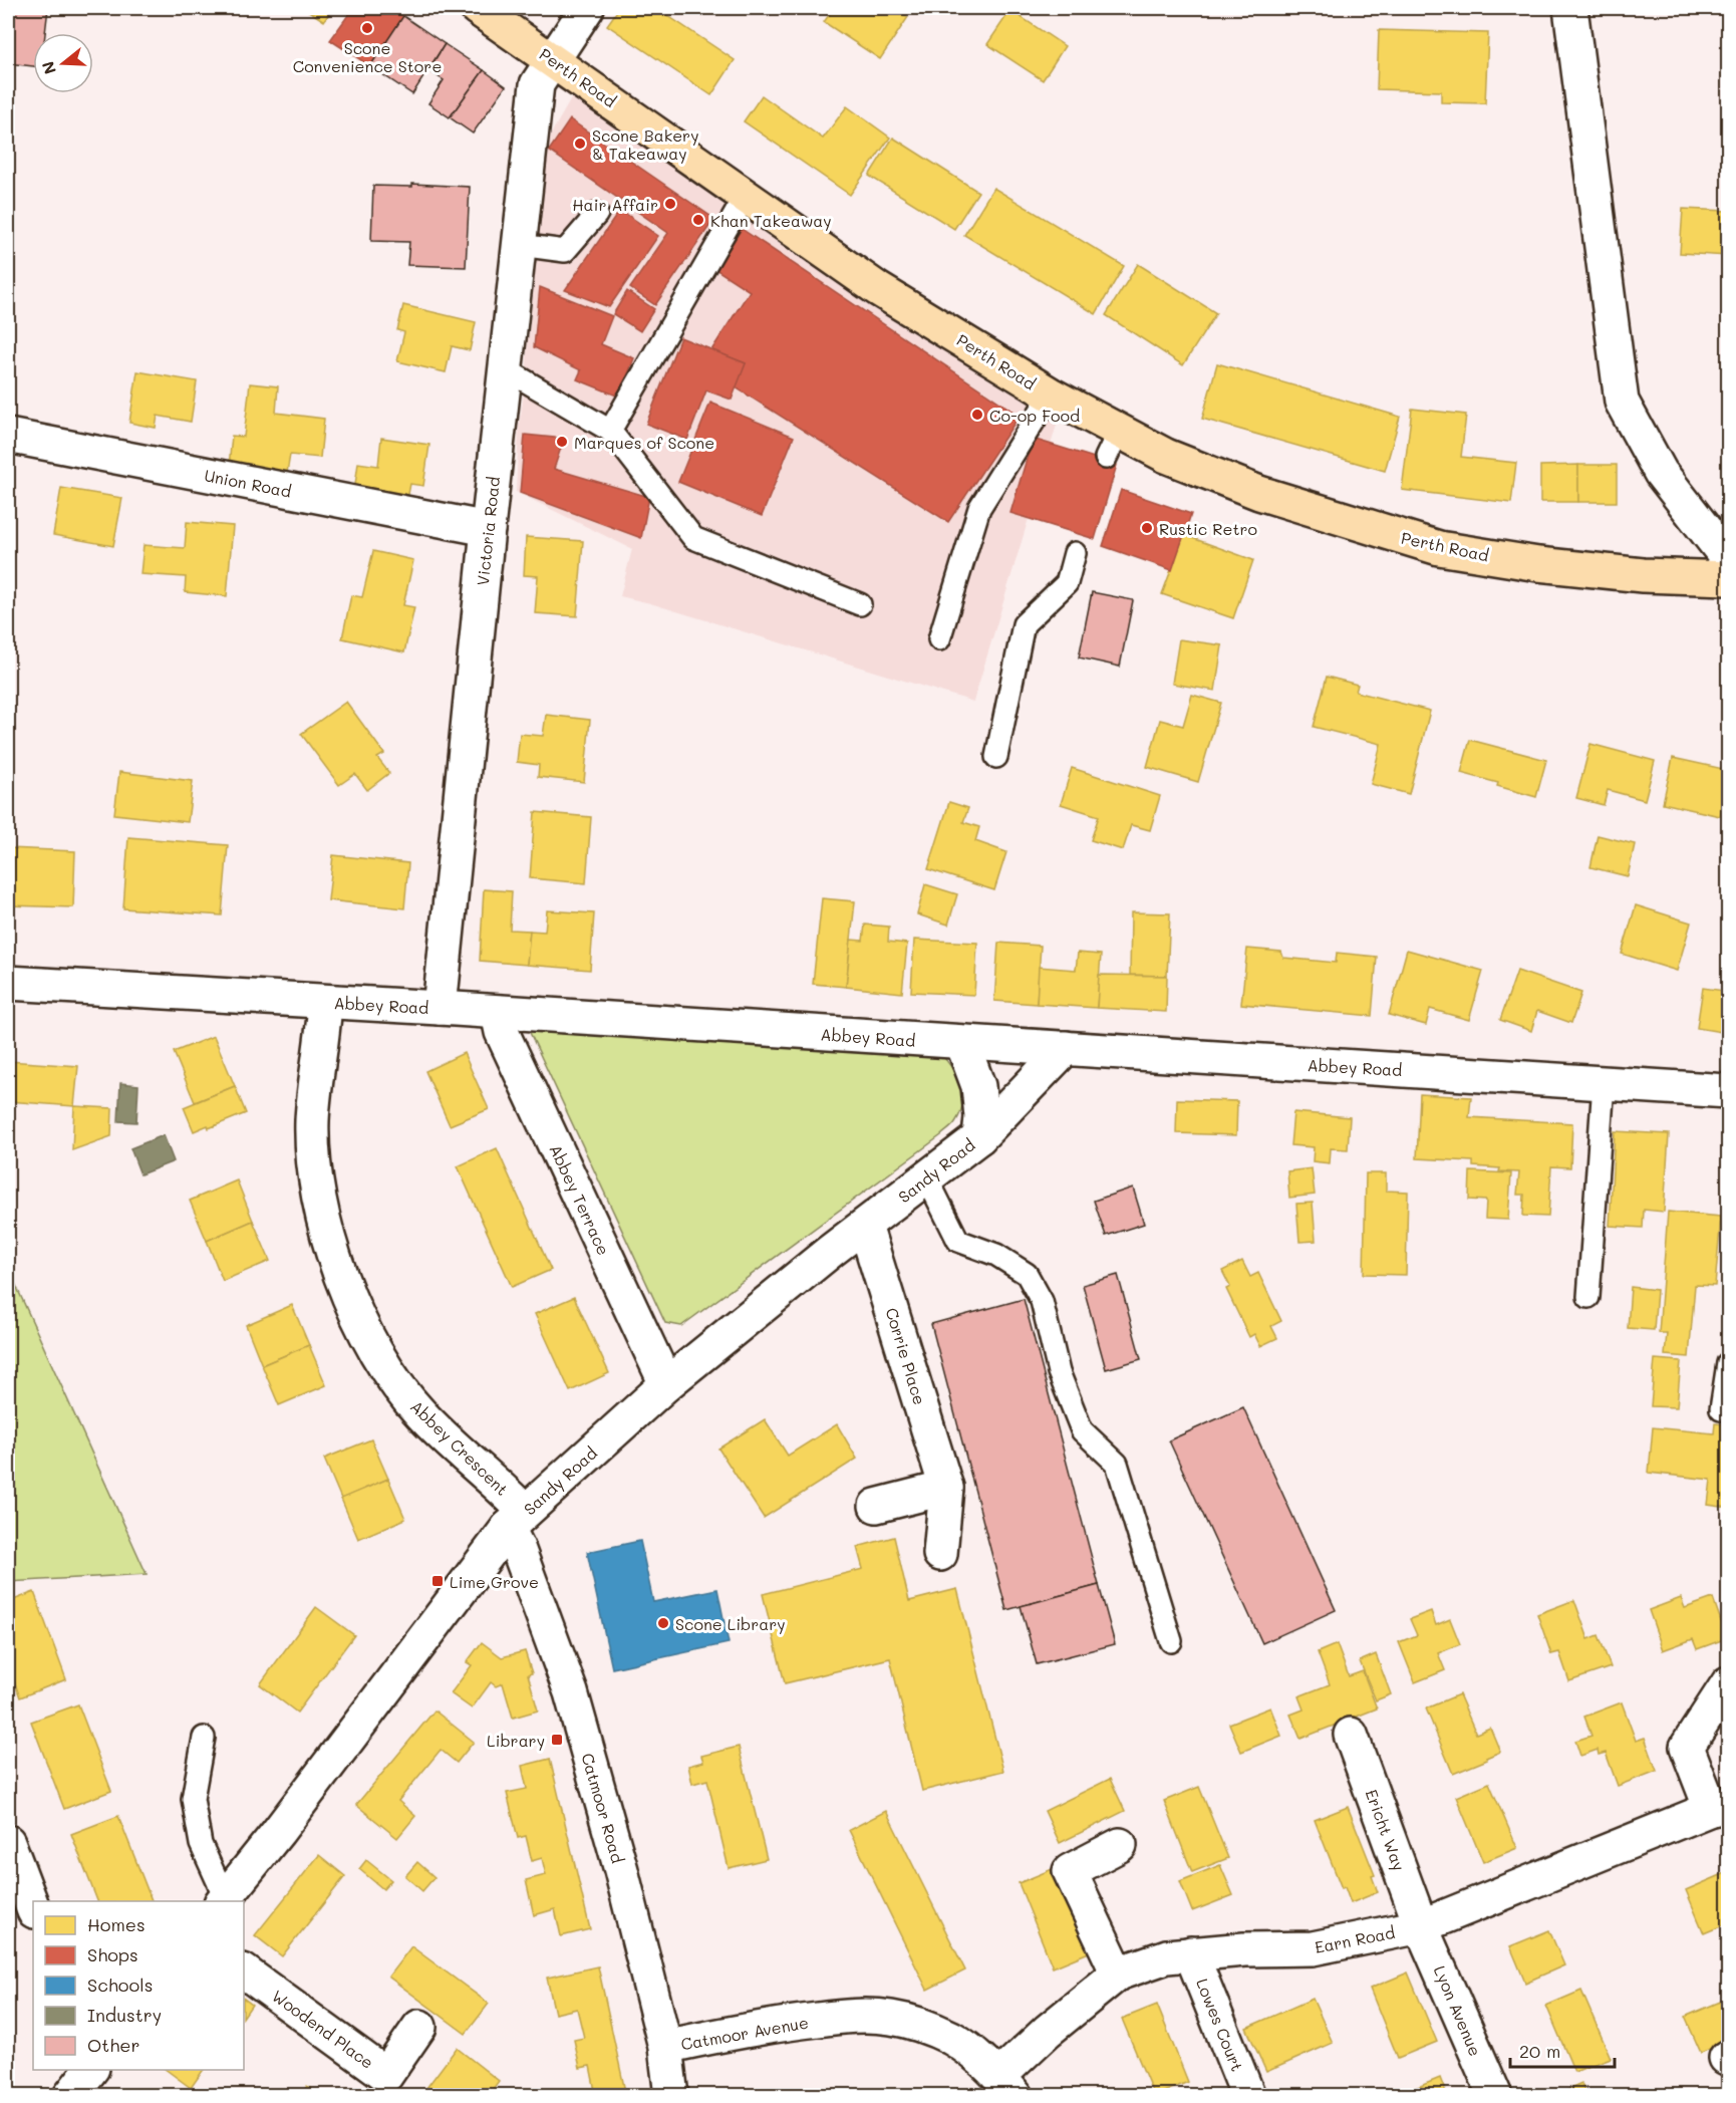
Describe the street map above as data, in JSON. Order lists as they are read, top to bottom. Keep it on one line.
{"streets":{"main road":["Perth Road"],"street":["Union Road","Victoria Road","Abbey Road","Sandy Road","Abbey Terrace","Corrie Place","Abbey Crescent","Catmoor Road","Ericht Way","Earn Road","Lyon Avenue","Lowes Court","Woodend Place","Catmoor Avenue"]},"crossings":[["Perth Road","Victoria Road"],["Union Road","Victoria Road"],["Victoria Road","Abbey Road"],["Abbey Road","Sandy Road"],["Abbey Road","Abbey Terrace"],["Abbey Road","Abbey Crescent"],["Sandy Road","Abbey Terrace"],["Sandy Road","Corrie Place"],["Sandy Road","Abbey Crescent"],["Sandy Road","Catmoor Road"],["Abbey Crescent","Catmoor Road"],["Catmoor Road","Catmoor Avenue"],["Ericht Way","Earn Road"],["Ericht Way","Lyon Avenue"],["Earn Road","Lyon Avenue"],["Earn Road","Lowes Court"],["Earn Road","Catmoor Avenue"]],"places":{"other":["Scone Convenience Store","Scone Bakery & Takeaway","Hair Affair","Khan Takeaway","Co-op Food","Marques of Scone","Rustic Retro","Scone Library"],"transit":["Lime Grove","Library"]},"legend":["Homes","Shops","Schools","Industry","Other"],"scale_bar":"20 m","north":"left"}
